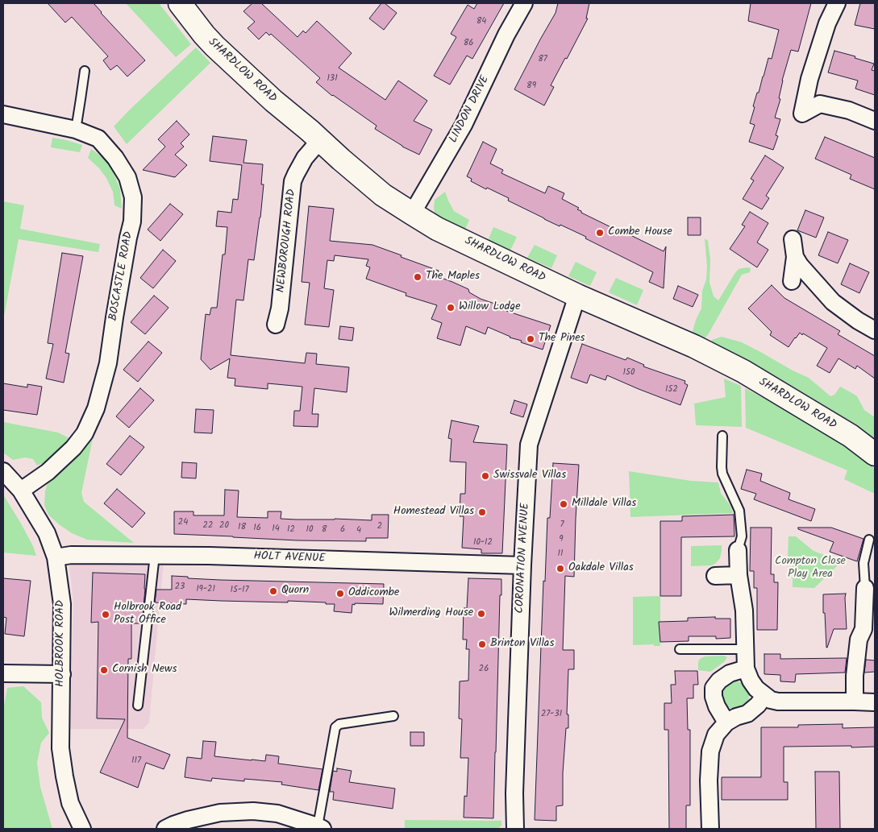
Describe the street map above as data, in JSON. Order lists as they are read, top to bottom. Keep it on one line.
{"streets":{"street":["SHARDLOW ROAD","LINDON DRIVE","NEWBOROUGH ROAD","BOSCASTLE ROAD","HOLT AVENUE","CORONATION AVENUE","HOLBROOK ROAD"]},"crossings":[["SHARDLOW ROAD","LINDON DRIVE"],["SHARDLOW ROAD","NEWBOROUGH ROAD"],["SHARDLOW ROAD","CORONATION AVENUE"],["BOSCASTLE ROAD","HOLBROOK ROAD"],["HOLT AVENUE","CORONATION AVENUE"],["HOLT AVENUE","HOLBROOK ROAD"]],"parks":["Compton Close Play Area"],"places":["Combe House","The Maples","Willow Lodge","The Pines","Swissvale Villas","Milldale Villas","Homestead Villas","Oakdale Villas","Quorn","Oddicombe","Wilmerding House","Holbrook Road Post Office","Brinton Villas","Cornish News"],"house_numbers":["84","86","87","131","89","150","152","24","7","22","20","2","18","16","14","12","10","8","6","4","9","10-12","11","23","19-21","15-17","26","27-31","117"]}
